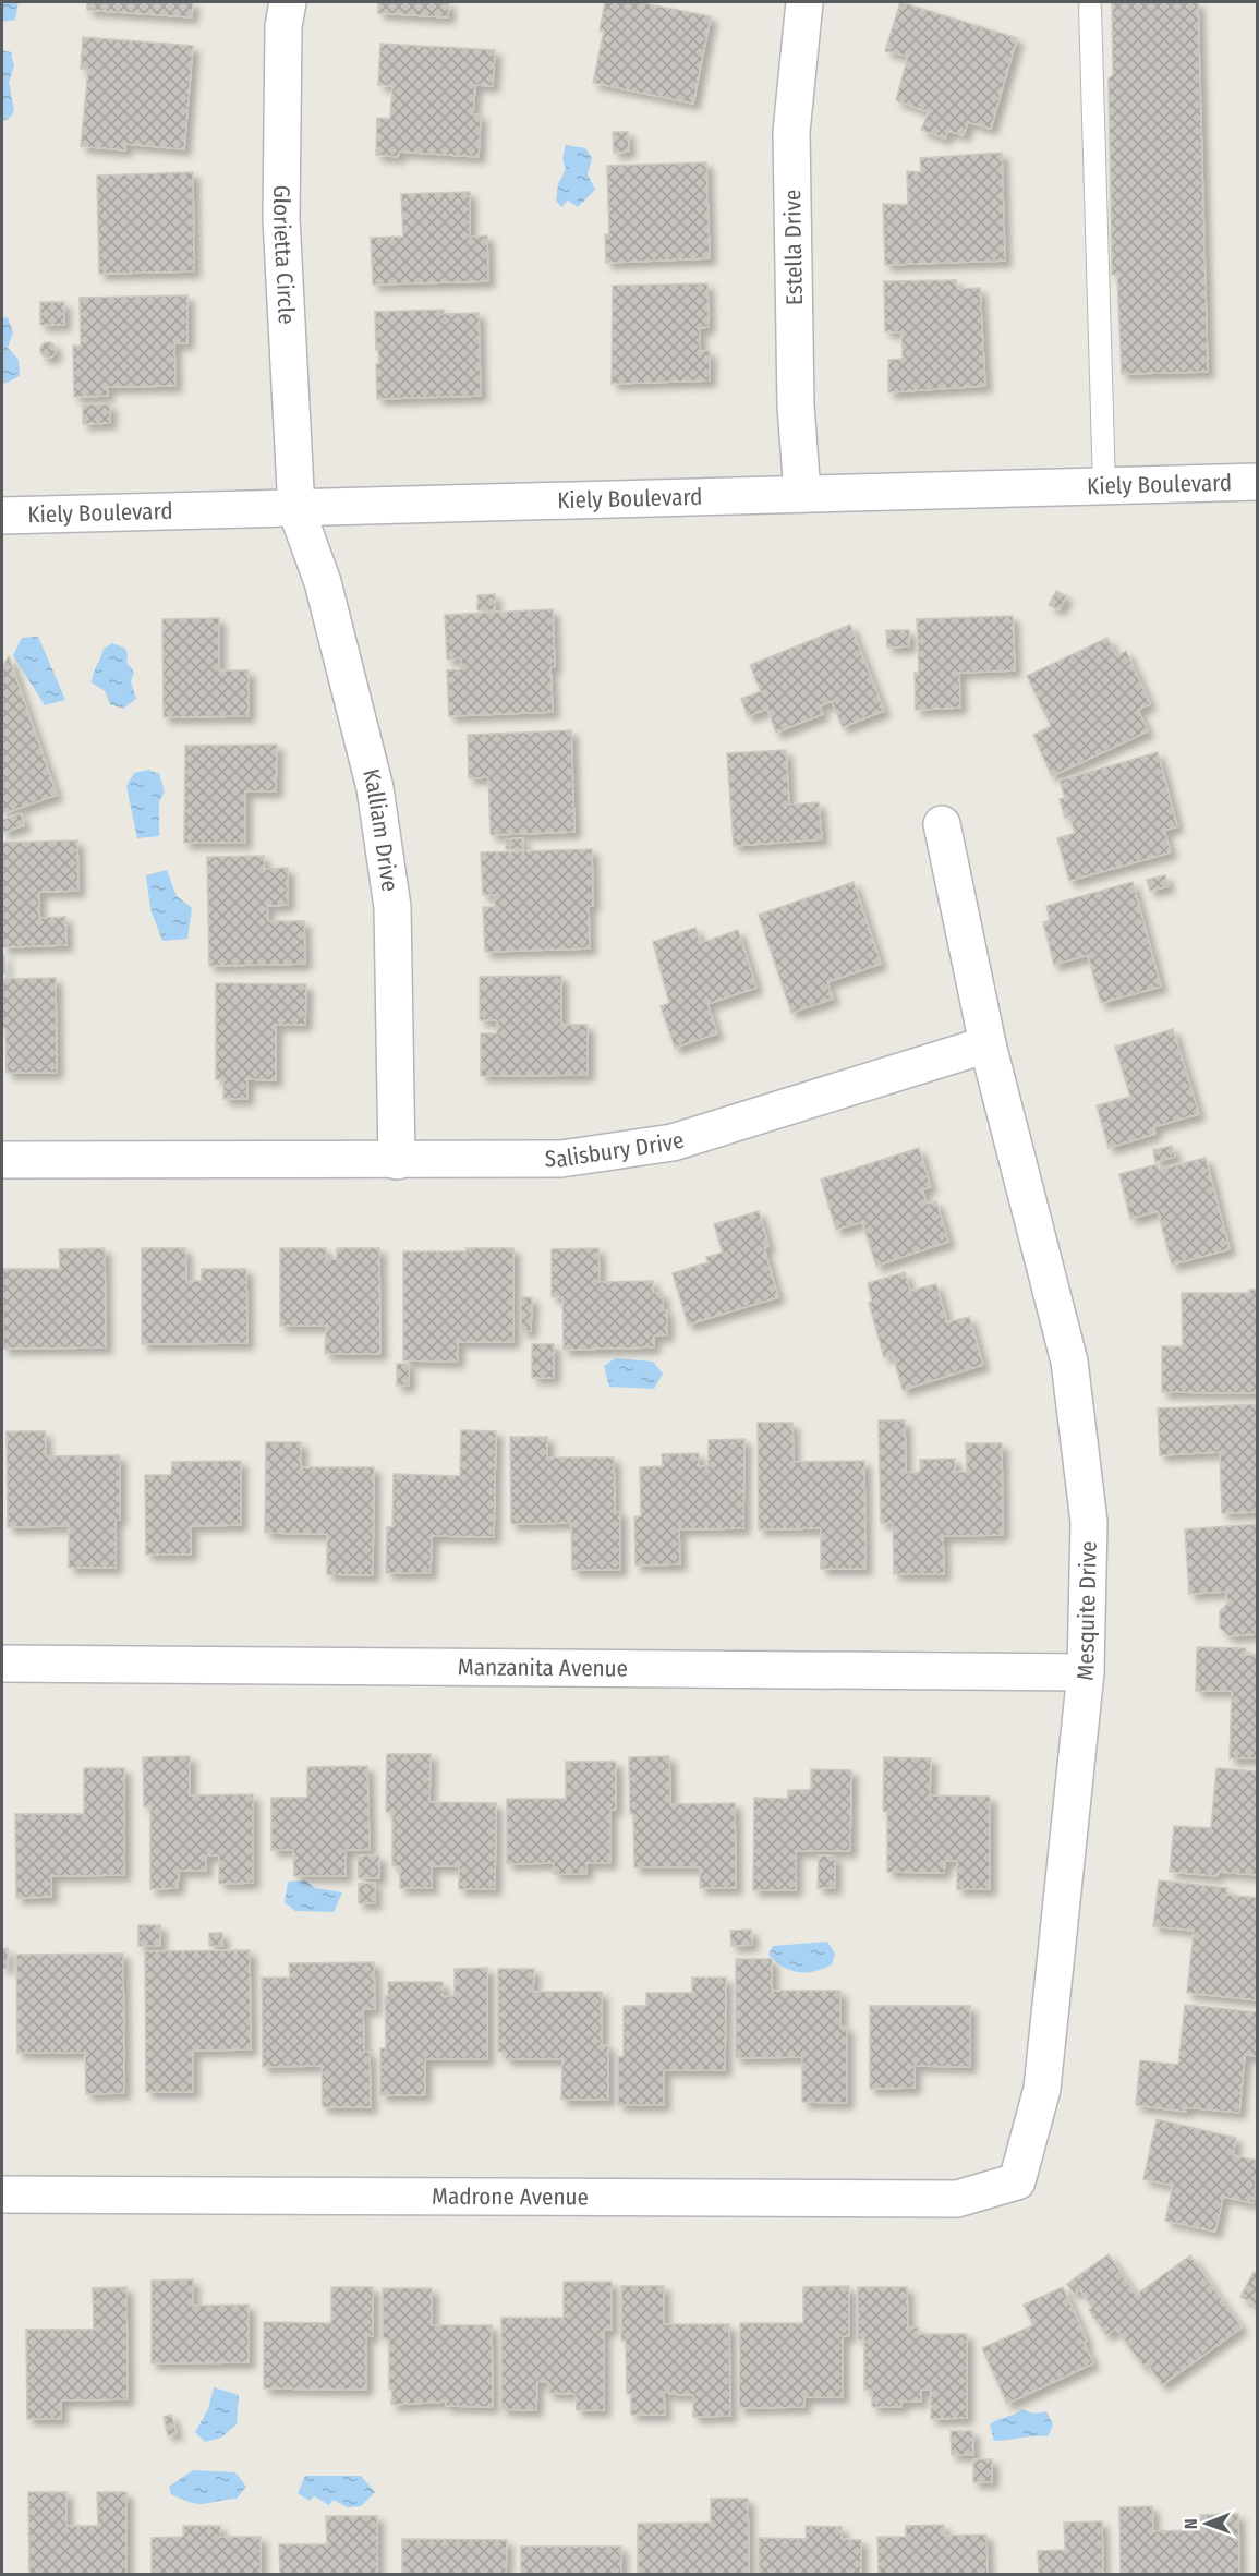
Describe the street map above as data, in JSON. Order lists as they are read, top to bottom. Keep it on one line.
{"streets":{"street":["Estella Drive","Glorietta Circle","Kiely Boulevard","Kalliam Drive","Salisbury Drive","Mesquite Drive","Manzanita Avenue","Madrone Avenue"]},"crossings":[["Estella Drive","Kiely Boulevard"],["Glorietta Circle","Kiely Boulevard"],["Glorietta Circle","Kalliam Drive"],["Kiely Boulevard","Kalliam Drive"],["Kalliam Drive","Salisbury Drive"],["Salisbury Drive","Mesquite Drive"],["Mesquite Drive","Manzanita Avenue"],["Mesquite Drive","Madrone Avenue"]],"north":"left"}
